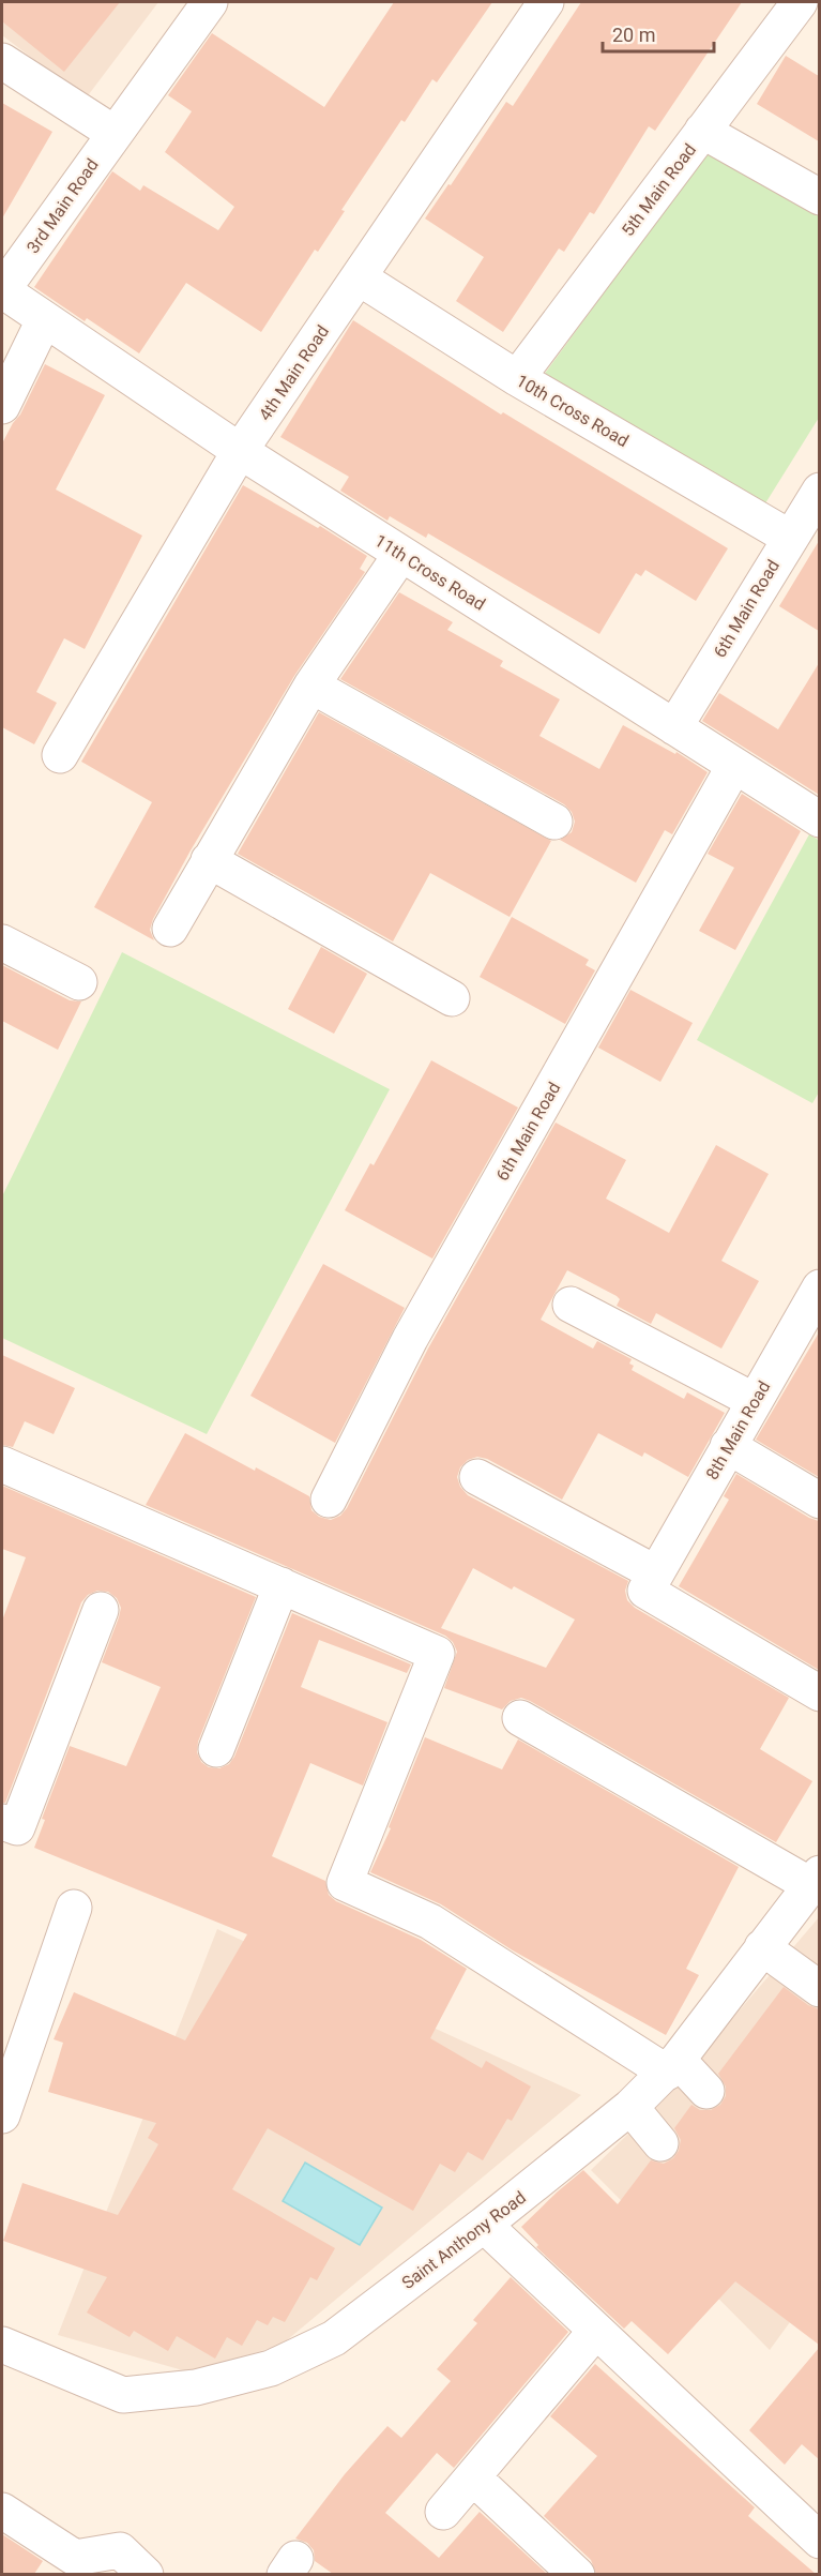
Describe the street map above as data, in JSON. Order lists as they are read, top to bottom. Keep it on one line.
{"streets":{"street":["5th Main Road","3rd Main Road","4th Main Road","10th Cross Road","11th Cross Road","6th Main Road","8th Main Road","Saint Anthony Road"]},"crossings":[["5th Main Road","10th Cross Road"],["3rd Main Road","11th Cross Road"],["4th Main Road","10th Cross Road"],["4th Main Road","11th Cross Road"],["10th Cross Road","6th Main Road"],["11th Cross Road","6th Main Road"]],"scale_bar":"20 m"}
